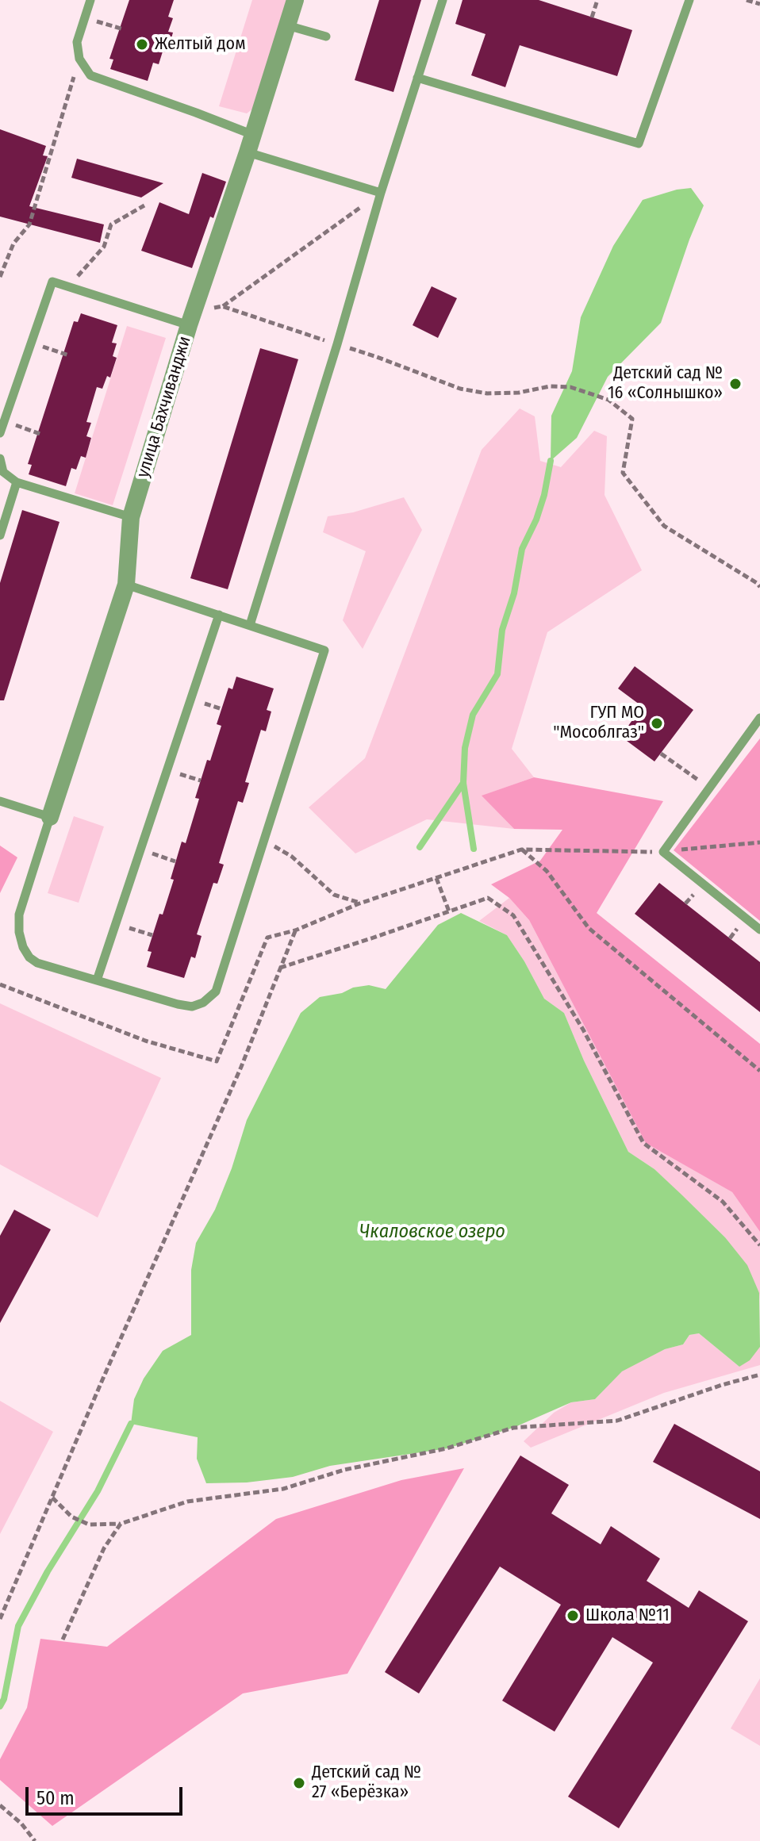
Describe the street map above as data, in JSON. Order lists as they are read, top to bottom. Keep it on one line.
{"streets":{"street":["улица Бахчиванджи"]},"water":["Чкаловское озеро"],"places":["Желтый дом","Детский сад № 16 «Солнышко»","ГУП МО \"Мособлгаз\"","Школа №11","Детский сад № 27 «Берёзка»"],"scale_bar":"50 m"}
